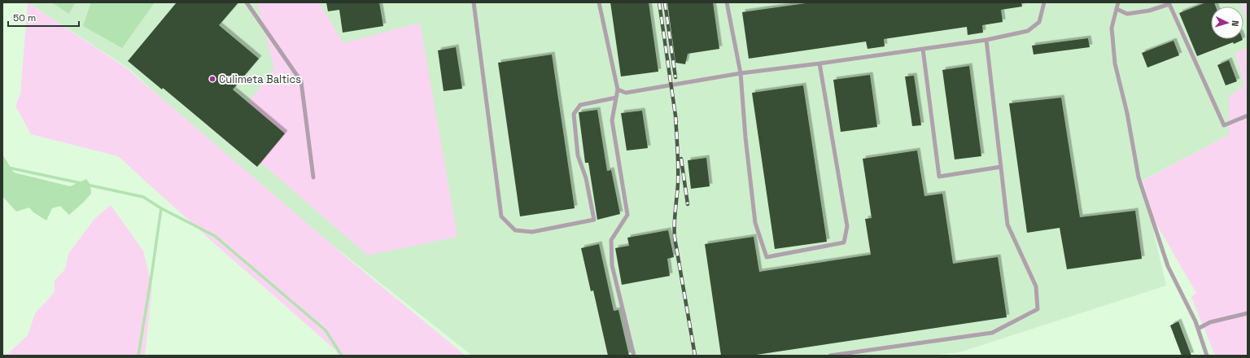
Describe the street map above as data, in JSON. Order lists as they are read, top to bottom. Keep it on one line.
{"places":["Culimeta Baltics"],"scale_bar":"50 m","north":"right"}
